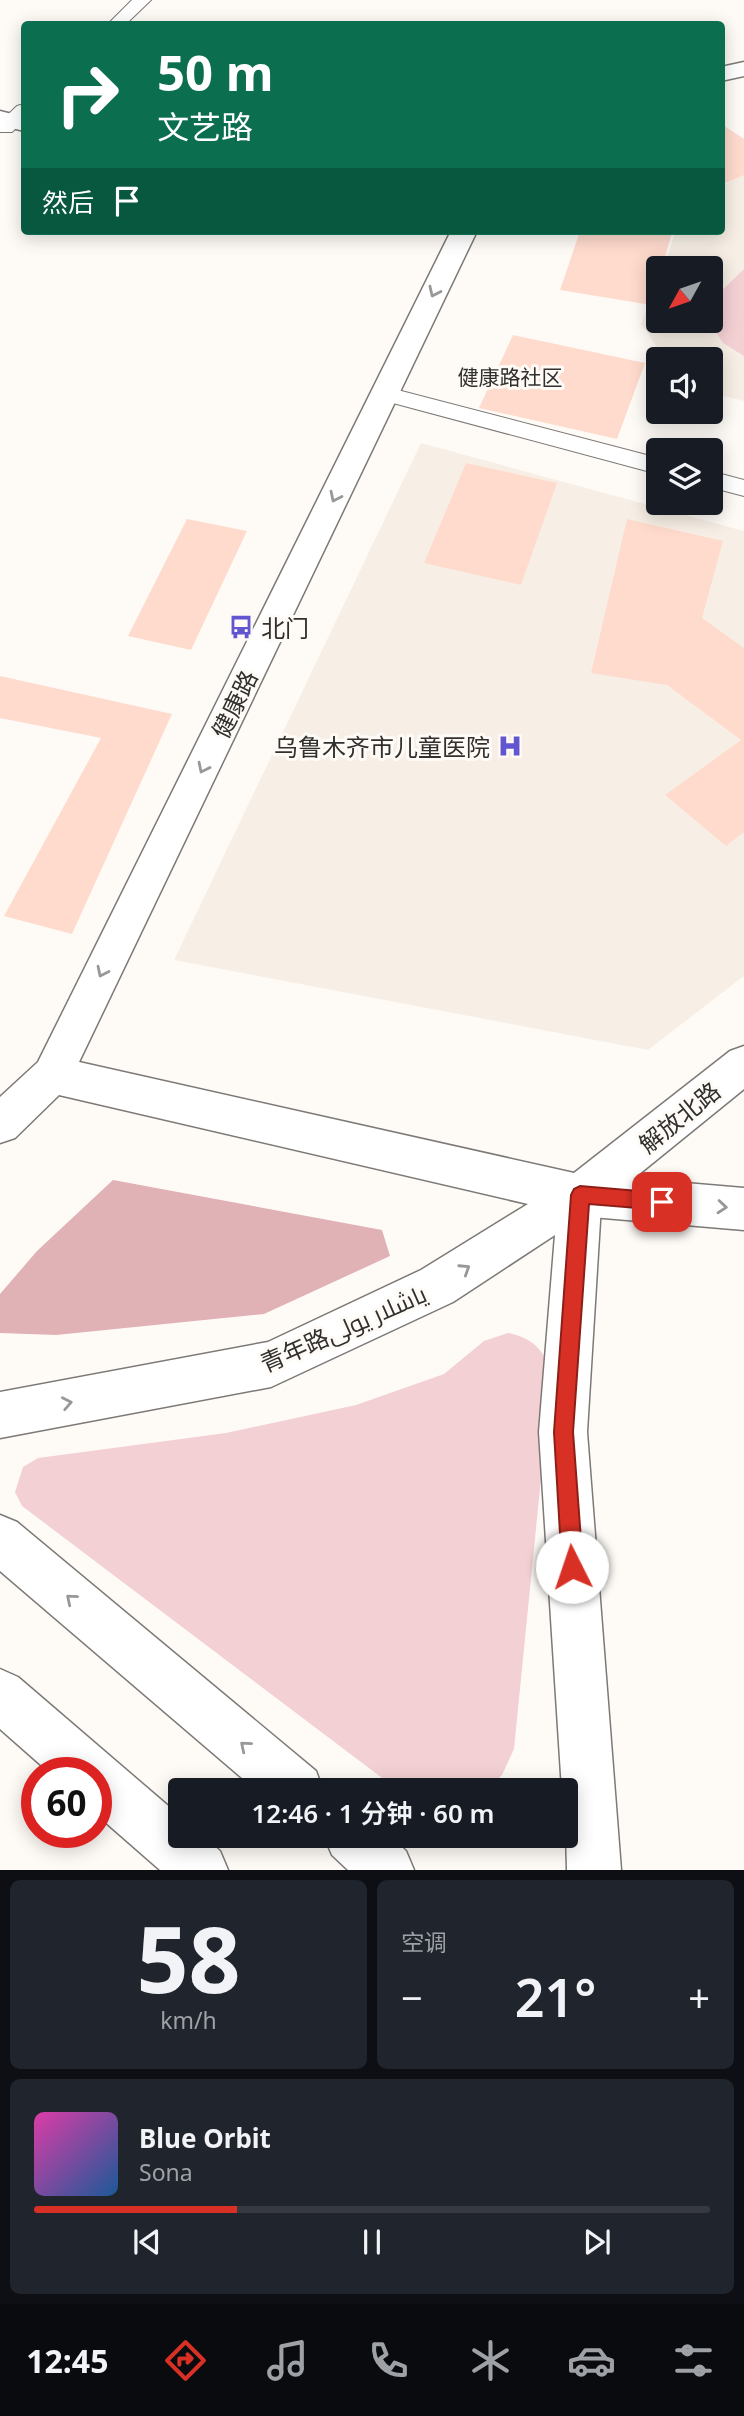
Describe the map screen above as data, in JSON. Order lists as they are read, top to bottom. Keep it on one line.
{"streets":{"main road":["健康路","解放北路","青年路ياشلار يولى"]},"crossings":[["解放北路","青年路ياشلار يولى"]],"one_way":["健康路","青年路ياشلار يولى"],"districts":["健康路社区"],"places":{"bus stop":["北门"],"hospital":["乌鲁木齐市儿童医院"]},"north":"bottom left","page":{"turn":["50 m","文艺路"],"then":"然后","limit":"60","trip":"12:46 · 1 分钟 · 60 m","tile":[["58","km/h"],"空调"],"heat":["−","21°","+"],"song":["Blue Orbit","Sona"],"tabs":"12:45"}}
